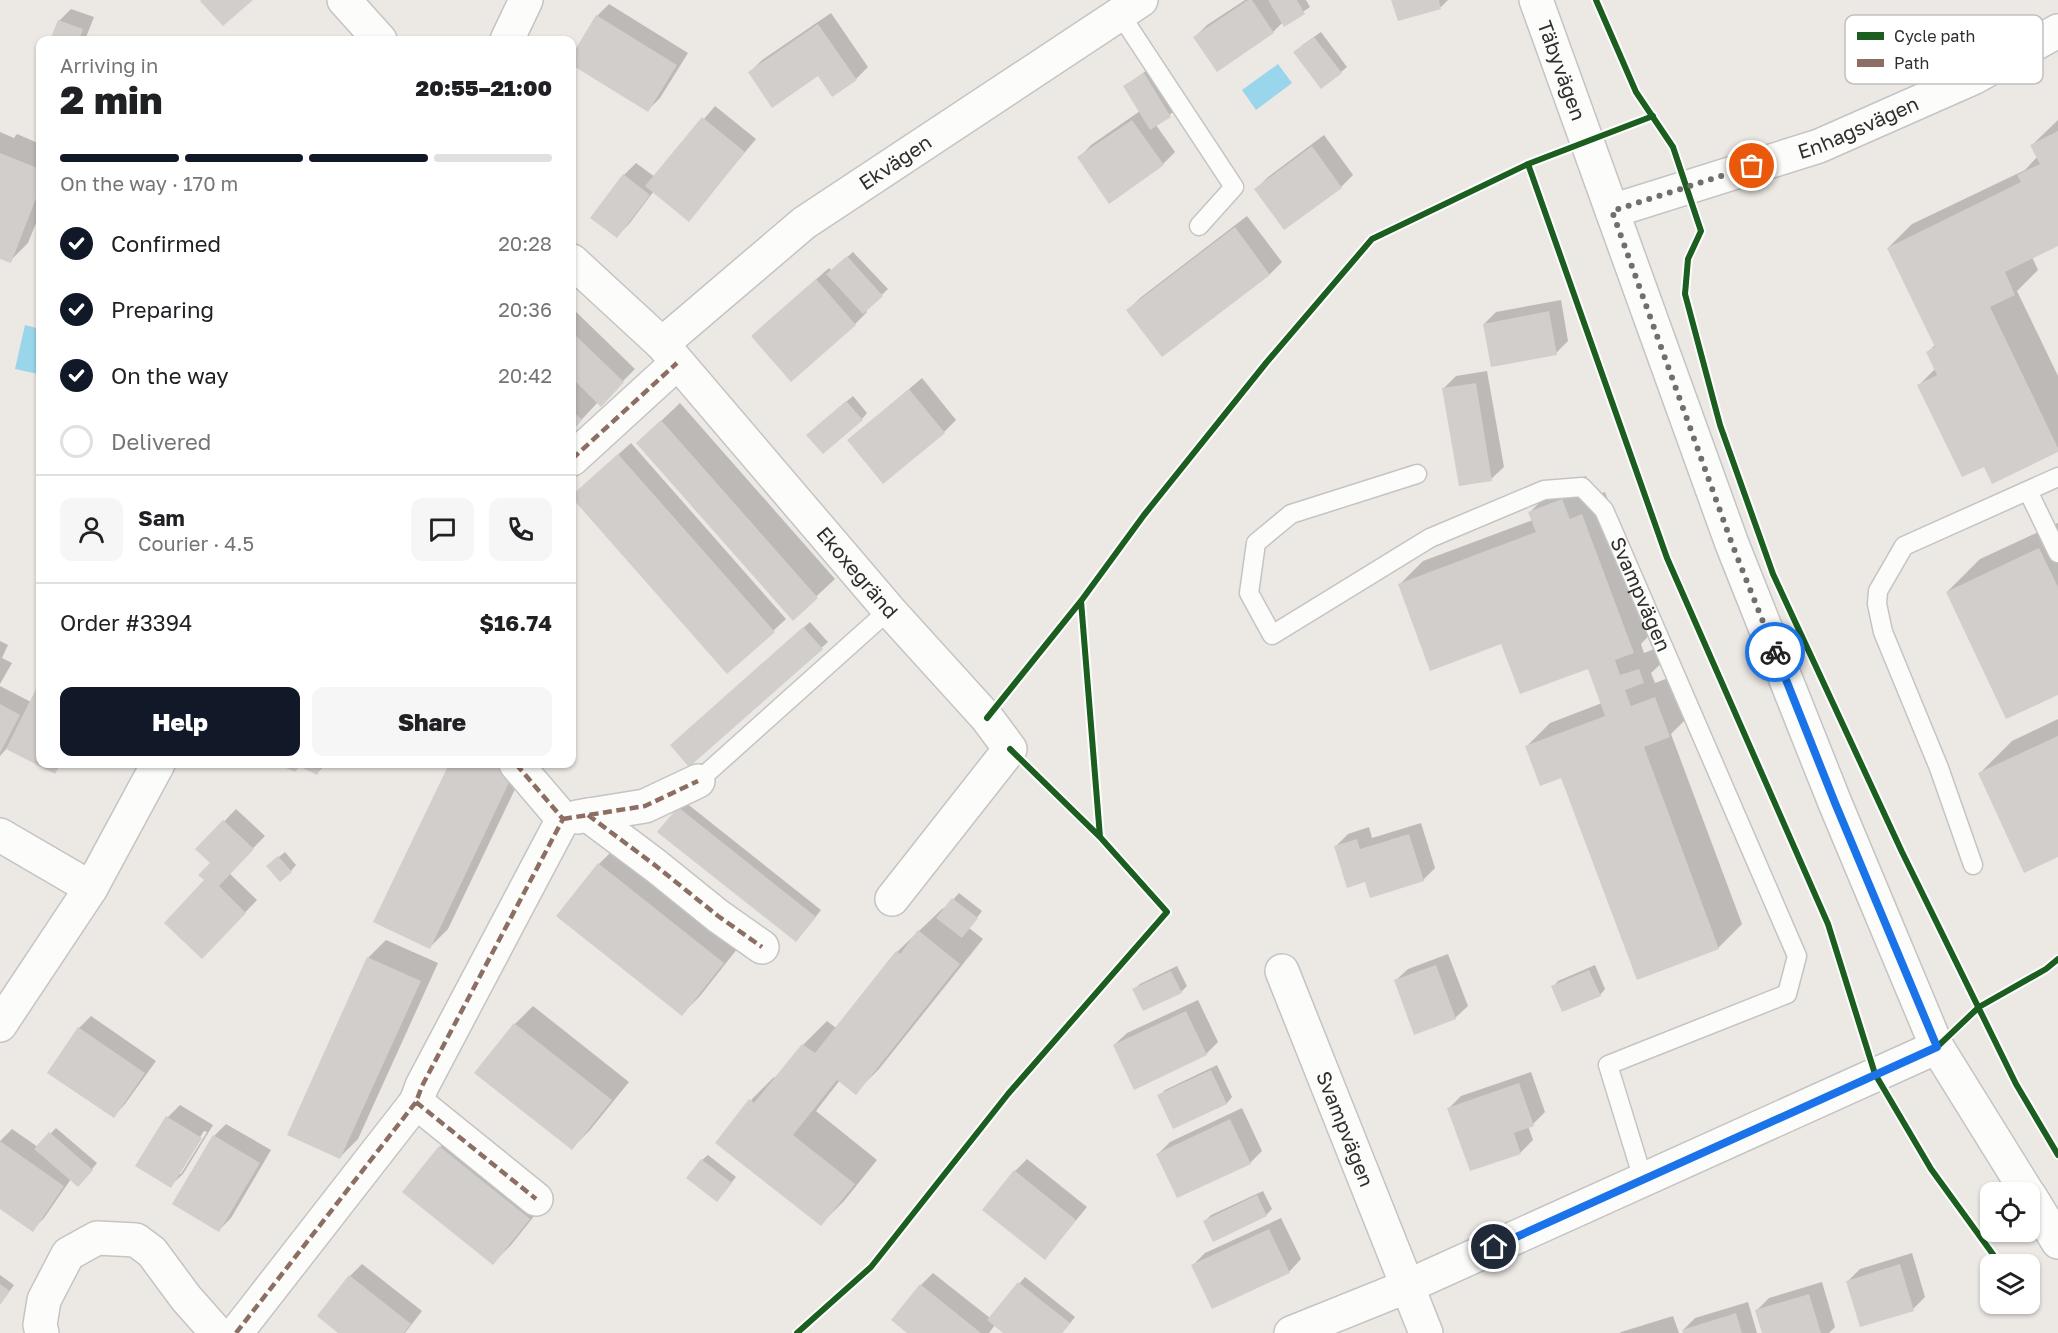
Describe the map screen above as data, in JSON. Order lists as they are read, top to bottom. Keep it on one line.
{"streets":{"street":["Täbyvägen","Enhagsvägen","Ekvägen","Ekoxegränd","Svampvägen"]},"crossings":[["Täbyvägen","Enhagsvägen"],["Ekvägen","Ekoxegränd"]],"legend":["Cycle path","Path"],"page":{"heading":["2 min","Arriving in","20:55–21:00"],"panel":["Sam","Courier · 4.5","Order #3394","$16.74"],"bar":"On the way · 170 m","list":[["Confirmed","20:28"],["Preparing","20:36"],["On the way","20:42"],"Delivered"],"buttons":["Help","Share"]}}
